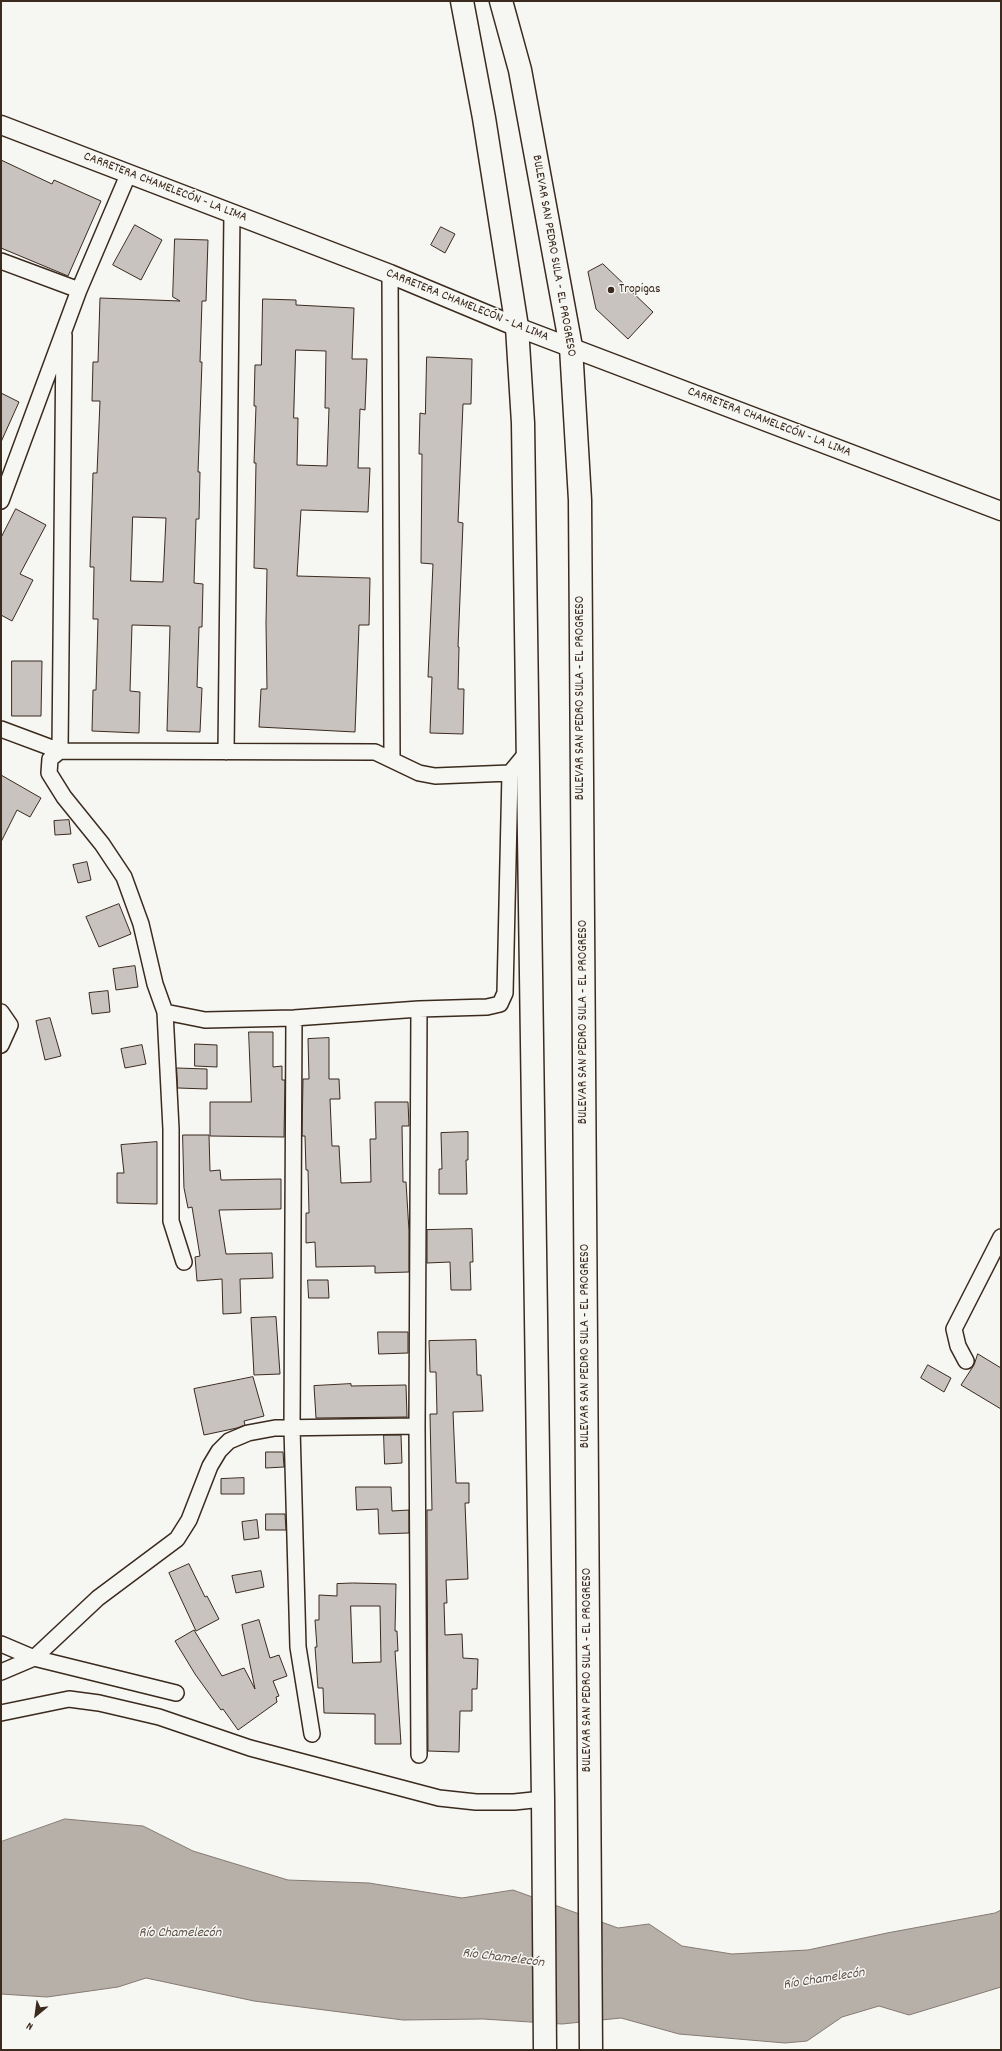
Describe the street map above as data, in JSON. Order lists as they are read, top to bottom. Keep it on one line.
{"streets":{"main road":["BULEVAR SAN PEDRO SULA - EL PROGRESO"],"street":["CARRETERA CHAMELECÓN - LA LIMA"]},"crossings":[["CARRETERA CHAMELECÓN - LA LIMA","BULEVAR SAN PEDRO SULA - EL PROGRESO"]],"water":["Río Chamelecón"],"places":["Tropigas"],"north":"bottom left"}
